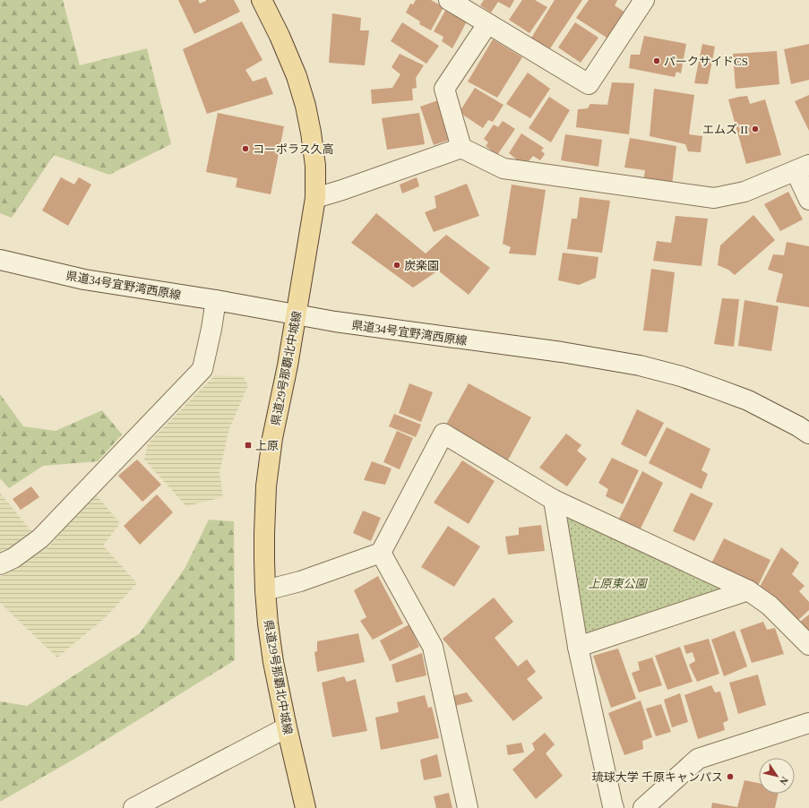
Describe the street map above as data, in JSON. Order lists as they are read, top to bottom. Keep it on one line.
{"streets":{"main road":["県道29号那覇北中城線"],"street":["県道34号宜野湾西原線"]},"crossings":[["県道34号宜野湾西原線","県道29号那覇北中城線"]],"parks":["上原東公園"],"places":{"other":["パークサイドCS","エムズ II","コーポラス久高","炭楽園","琉球大学 千原キャンパス"],"transit":["上原"]},"north":"bottom right"}
